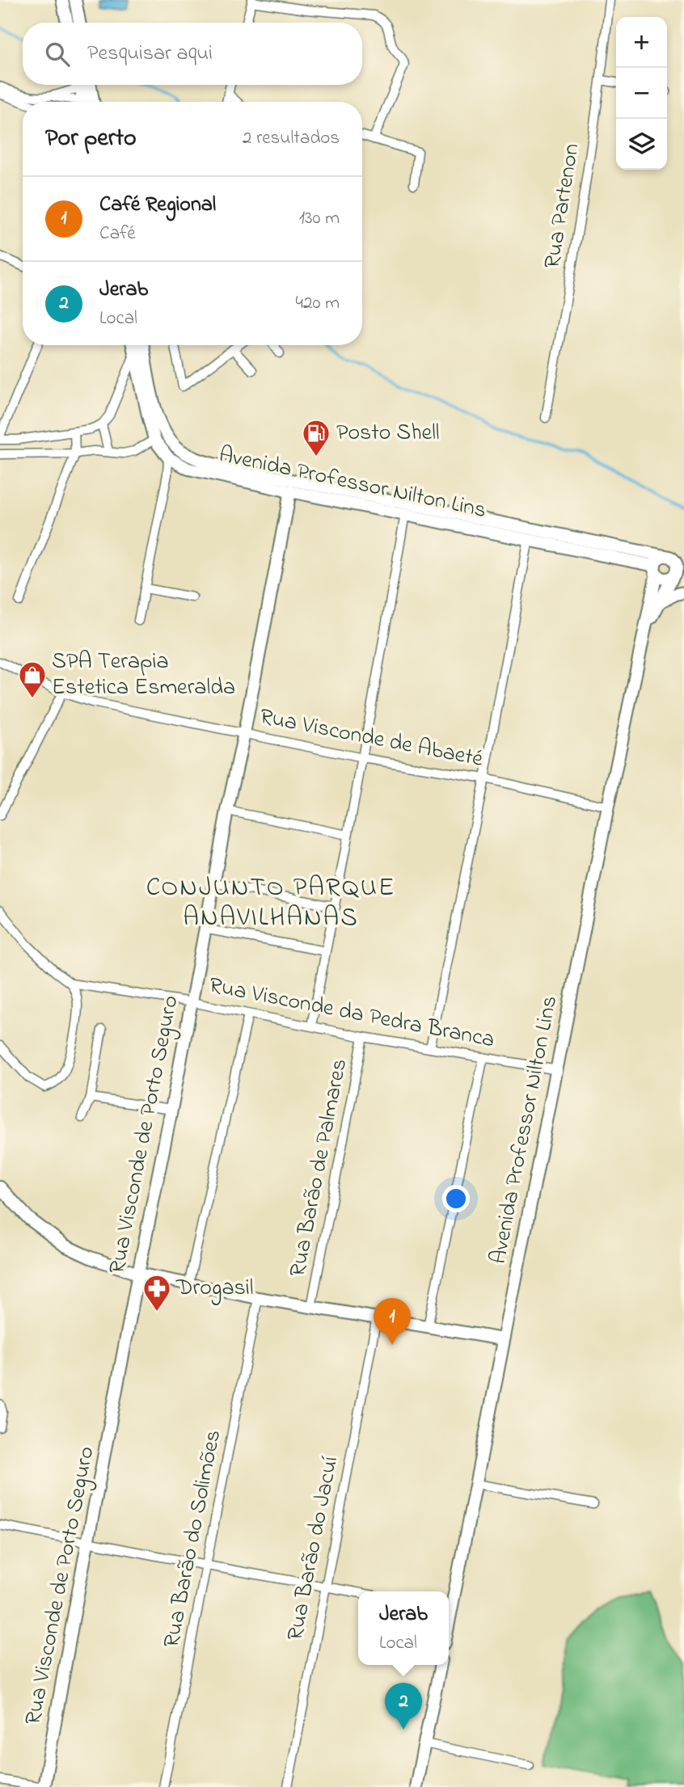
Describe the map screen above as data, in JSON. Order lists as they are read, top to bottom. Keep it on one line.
{"streets":{"main road":["Avenida Professor Nilton Lins","Rua Visconde de Porto Seguro"],"street":["Rua Partenon","Rua Visconde de Abaeté","Rua Visconde da Pedra Branca","Rua Barão de Palmares","Rua Barão do Solimões","Rua Barão do Jacuí"]},"crossings":[["Avenida Professor Nilton Lins","Rua Visconde de Abaeté"],["Avenida Professor Nilton Lins","Rua Visconde da Pedra Branca"],["Avenida Professor Nilton Lins","Rua Visconde de Porto Seguro"],["Rua Visconde de Abaeté","Rua Visconde de Porto Seguro"],["Rua Visconde da Pedra Branca","Rua Visconde de Porto Seguro"],["Rua Visconde da Pedra Branca","Rua Barão de Palmares"]],"districts":["CONJUNTO PARQUE ANAVILHANAS"],"places":{"fuel station":["Posto Shell"],"shop":["SPA Terapia Estetica Esmeralda"],"pharmacy":["Drogasil"]},"page":{"map_buttons":["+","−"],"search":"Pesquisar aqui","heading":["Por perto","2 resultados"],"list":[{"mark":"1","name":"Café Regional","note":"Café","value":"130 m"},{"mark":"2","name":"Jerab","note":"Local","value":"420 m"}],"pins":["1","2"],"popup":["Jerab","Local"]}}
